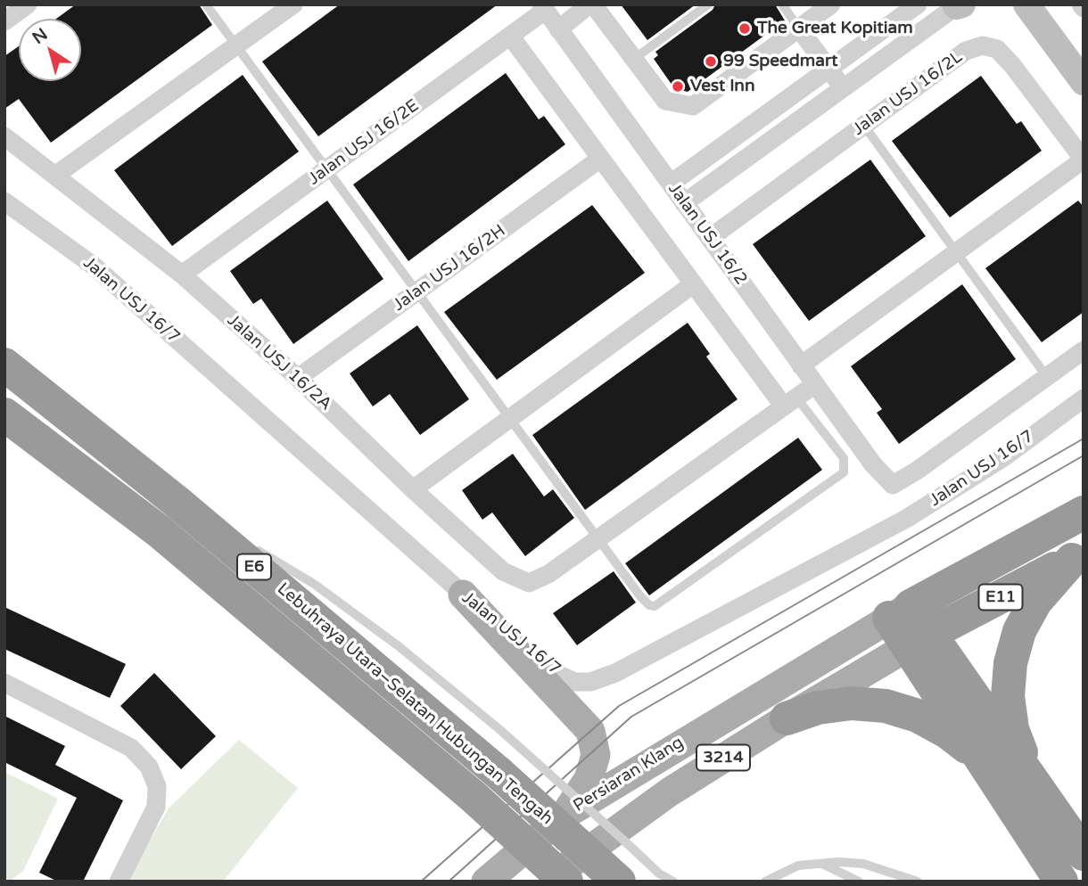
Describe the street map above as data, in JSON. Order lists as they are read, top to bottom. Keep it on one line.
{"streets":{"highway":["E6","E11","Lebuhraya Utara–Selatan Hubungan Tengah"],"main road":["3214","Persiaran Klang"],"street":["Jalan USJ 16/2L","Jalan USJ 16/2E","Jalan USJ 16/2","Jalan USJ 16/2H","Jalan USJ 16/7","Jalan USJ 16/2A"]},"crossings":[["Jalan USJ 16/2L","Jalan USJ 16/2"],["Jalan USJ 16/2E","Jalan USJ 16/2"],["Jalan USJ 16/2E","Jalan USJ 16/2A"],["Jalan USJ 16/2H","Jalan USJ 16/2A"],["E11","3214"],["E11","Persiaran Klang"]],"places":["The Great Kopitiam","99 Speedmart","Vest Inn"],"north":"top left"}
